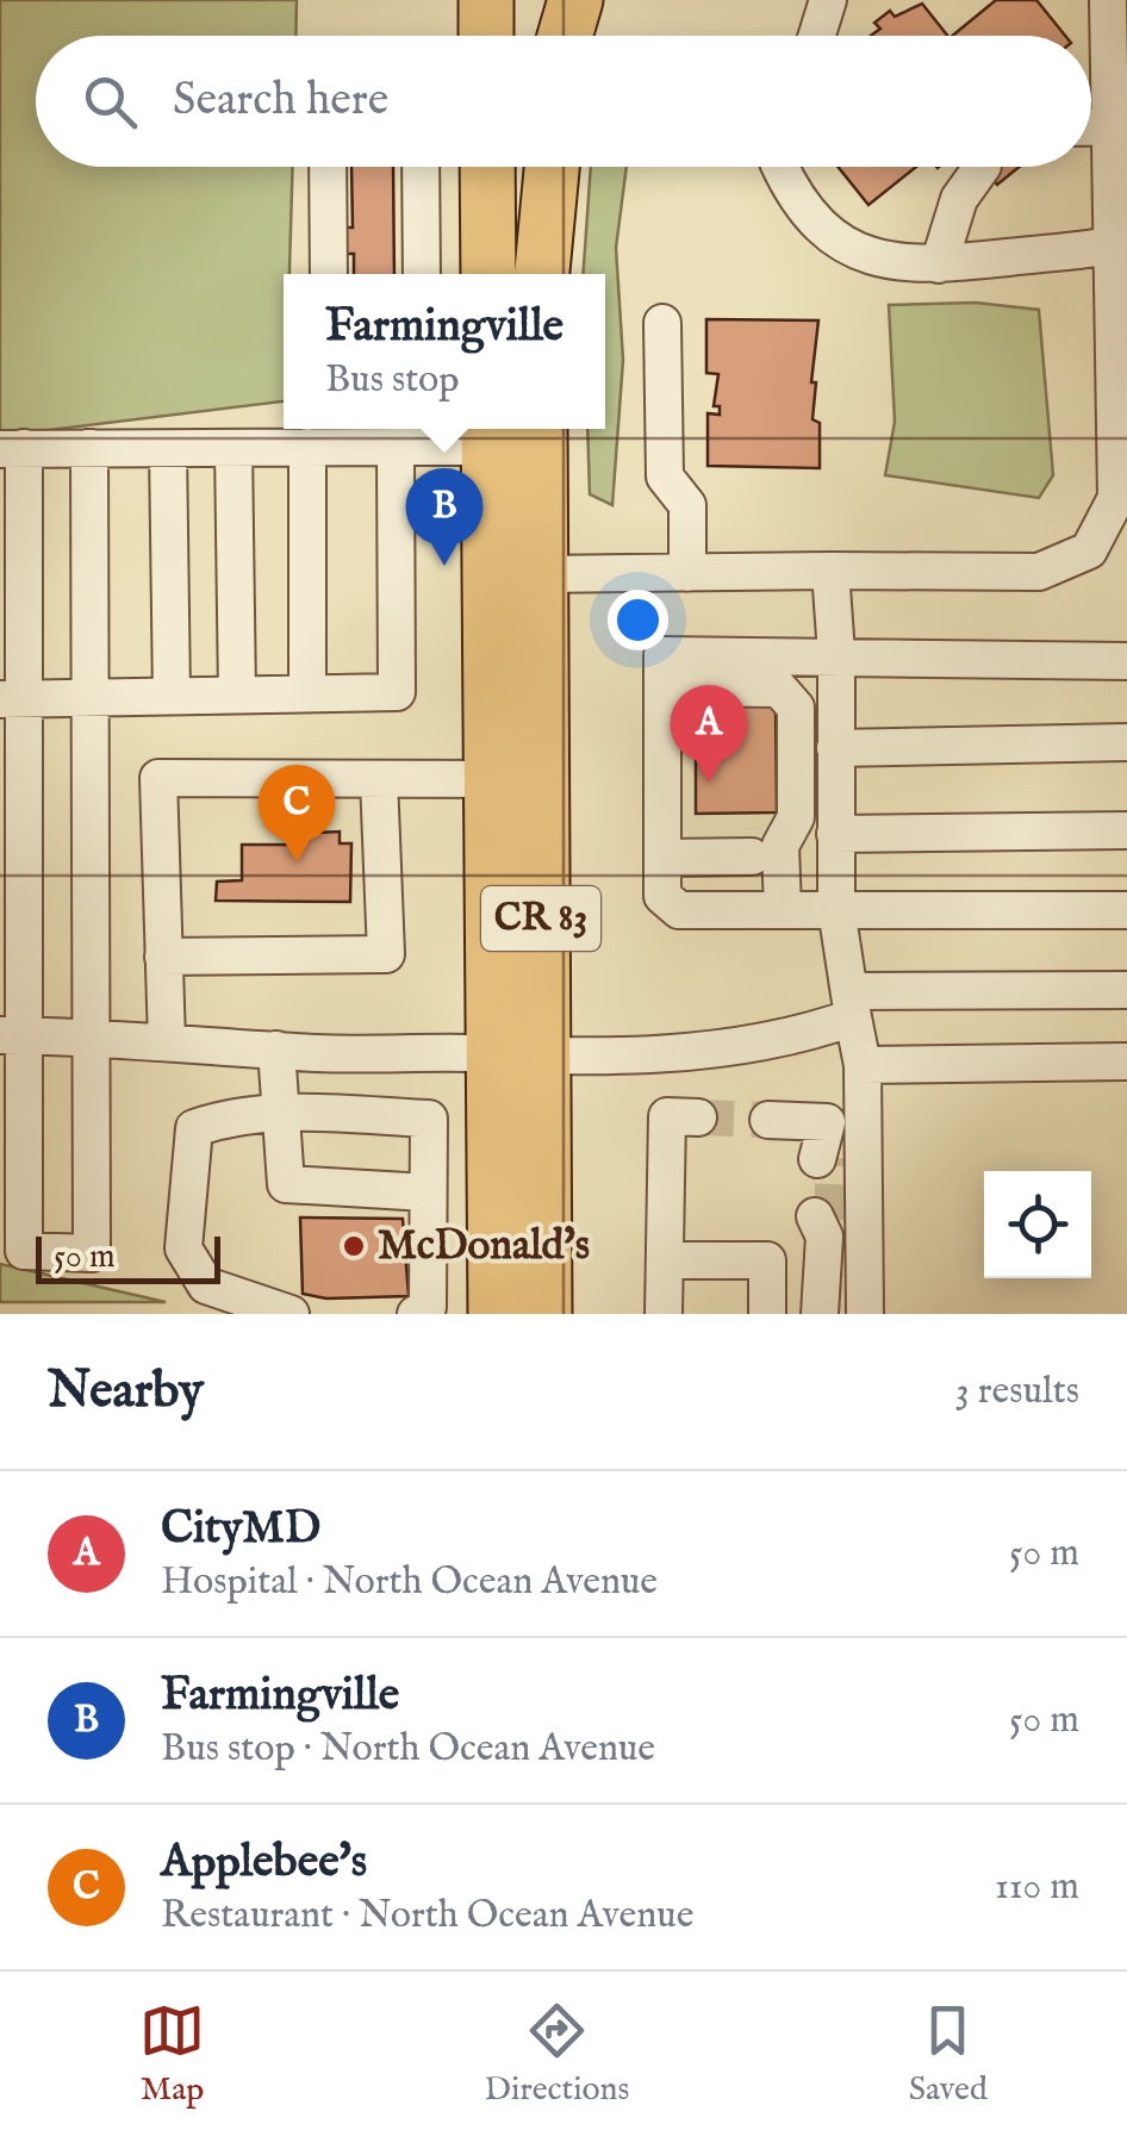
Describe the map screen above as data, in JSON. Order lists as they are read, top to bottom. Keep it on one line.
{"streets":{"highway":["CR 83"]},"places":["McDonald's"],"scale_bar":"50 m","page":{"search":"Search here","popup":["Farmingville","Bus stop"],"pins":["B","A","C"],"scale":"50 m","heading":["Nearby","3 results"],"list":[{"mark":"A","name":"CityMD","note":"Hospital · North Ocean Avenue","value":"50 m"},{"mark":"B","name":"Farmingville","note":"Bus stop · North Ocean Avenue","value":"50 m"},{"mark":"C","name":"Applebee's","note":"Restaurant · North Ocean Avenue","value":"110 m"}],"nav":["Map","Directions","Saved"]}}
